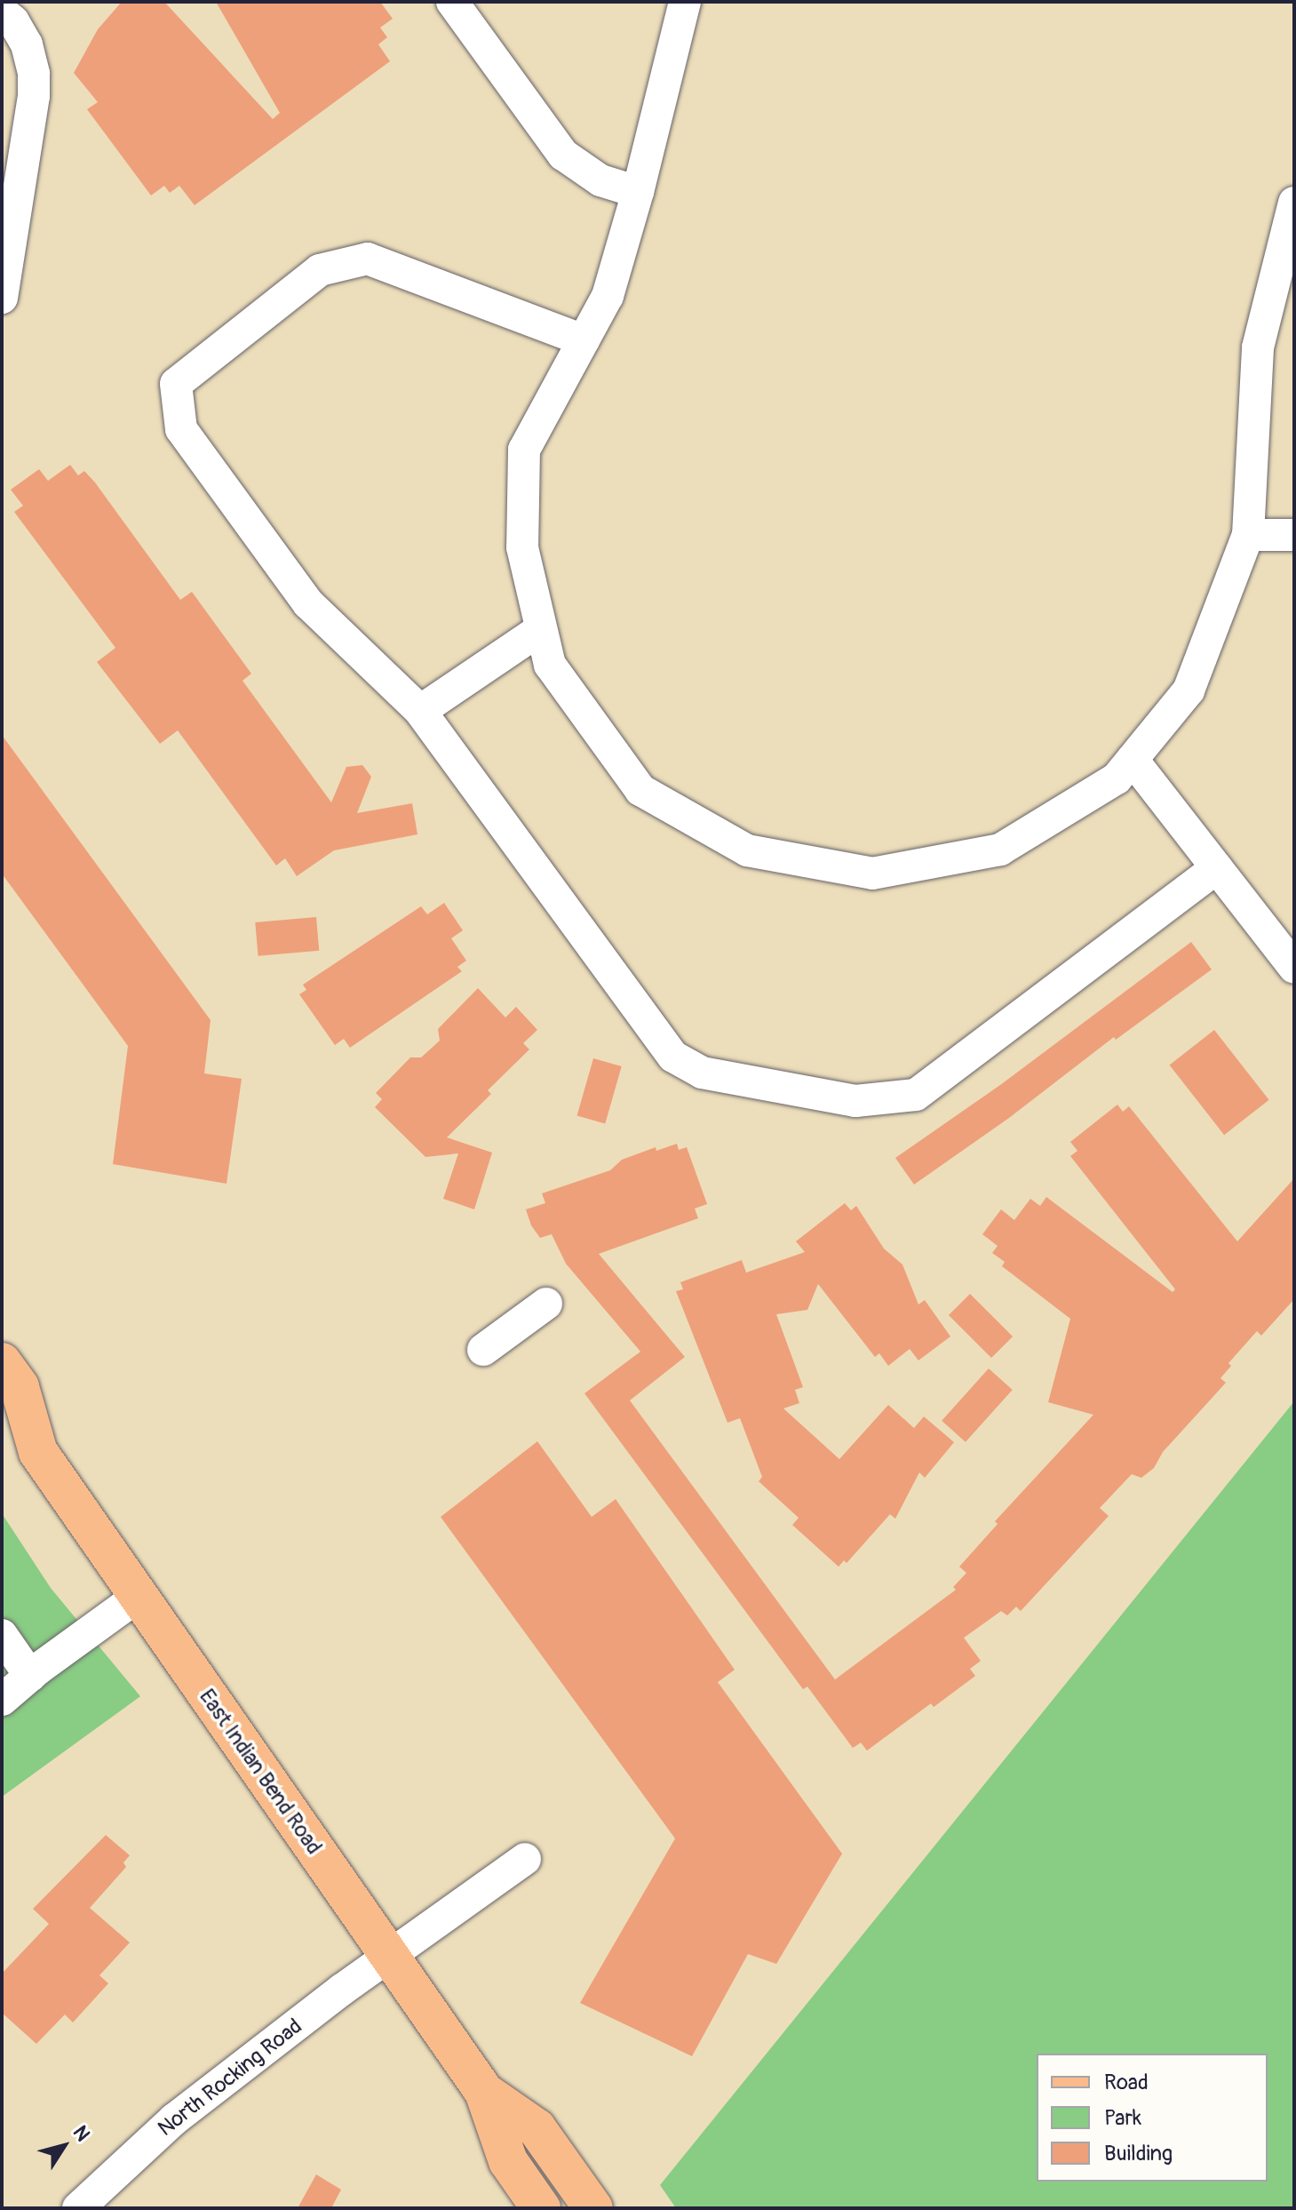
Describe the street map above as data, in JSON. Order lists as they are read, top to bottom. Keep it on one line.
{"streets":{"main road":["East Indian Bend Road"],"street":["North Rocking Road"]},"crossings":[["East Indian Bend Road","North Rocking Road"]],"legend":["Road","Park","Building"],"north":"top right"}
